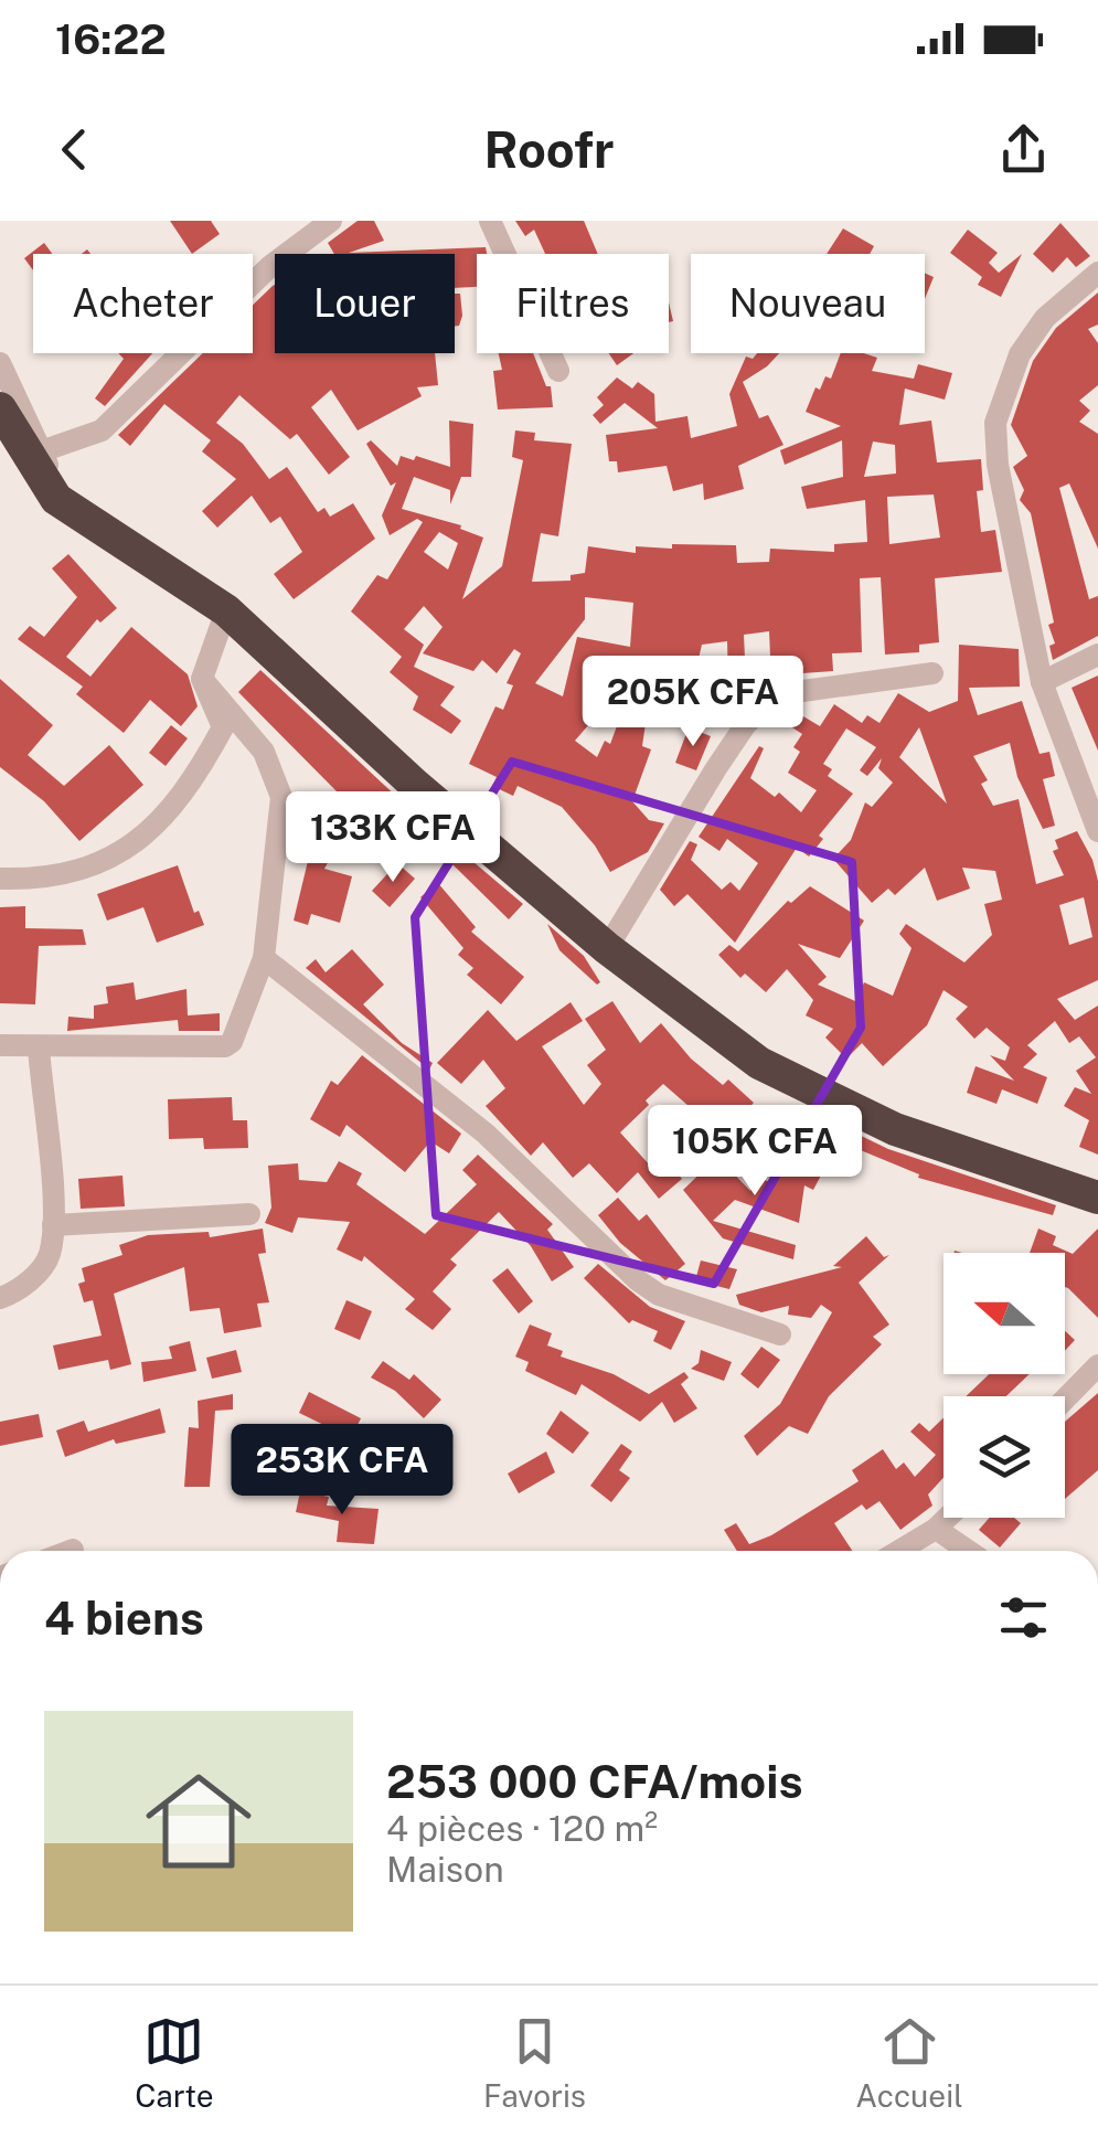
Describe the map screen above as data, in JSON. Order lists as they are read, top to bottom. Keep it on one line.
{"north":"left","page":{"status":"16:22","header":"Roofr","chip":["Acheter","Louer","Filtres","Nouveau"],"price":["205K CFA","133K CFA","105K CFA","253K CFA"],"heading":"4 biens","list":[{"name":"253 000 CFA/mois","note":"4 pièces · 120 m² · Maison"}],"tabs":["Carte","Favoris","Accueil"]}}
